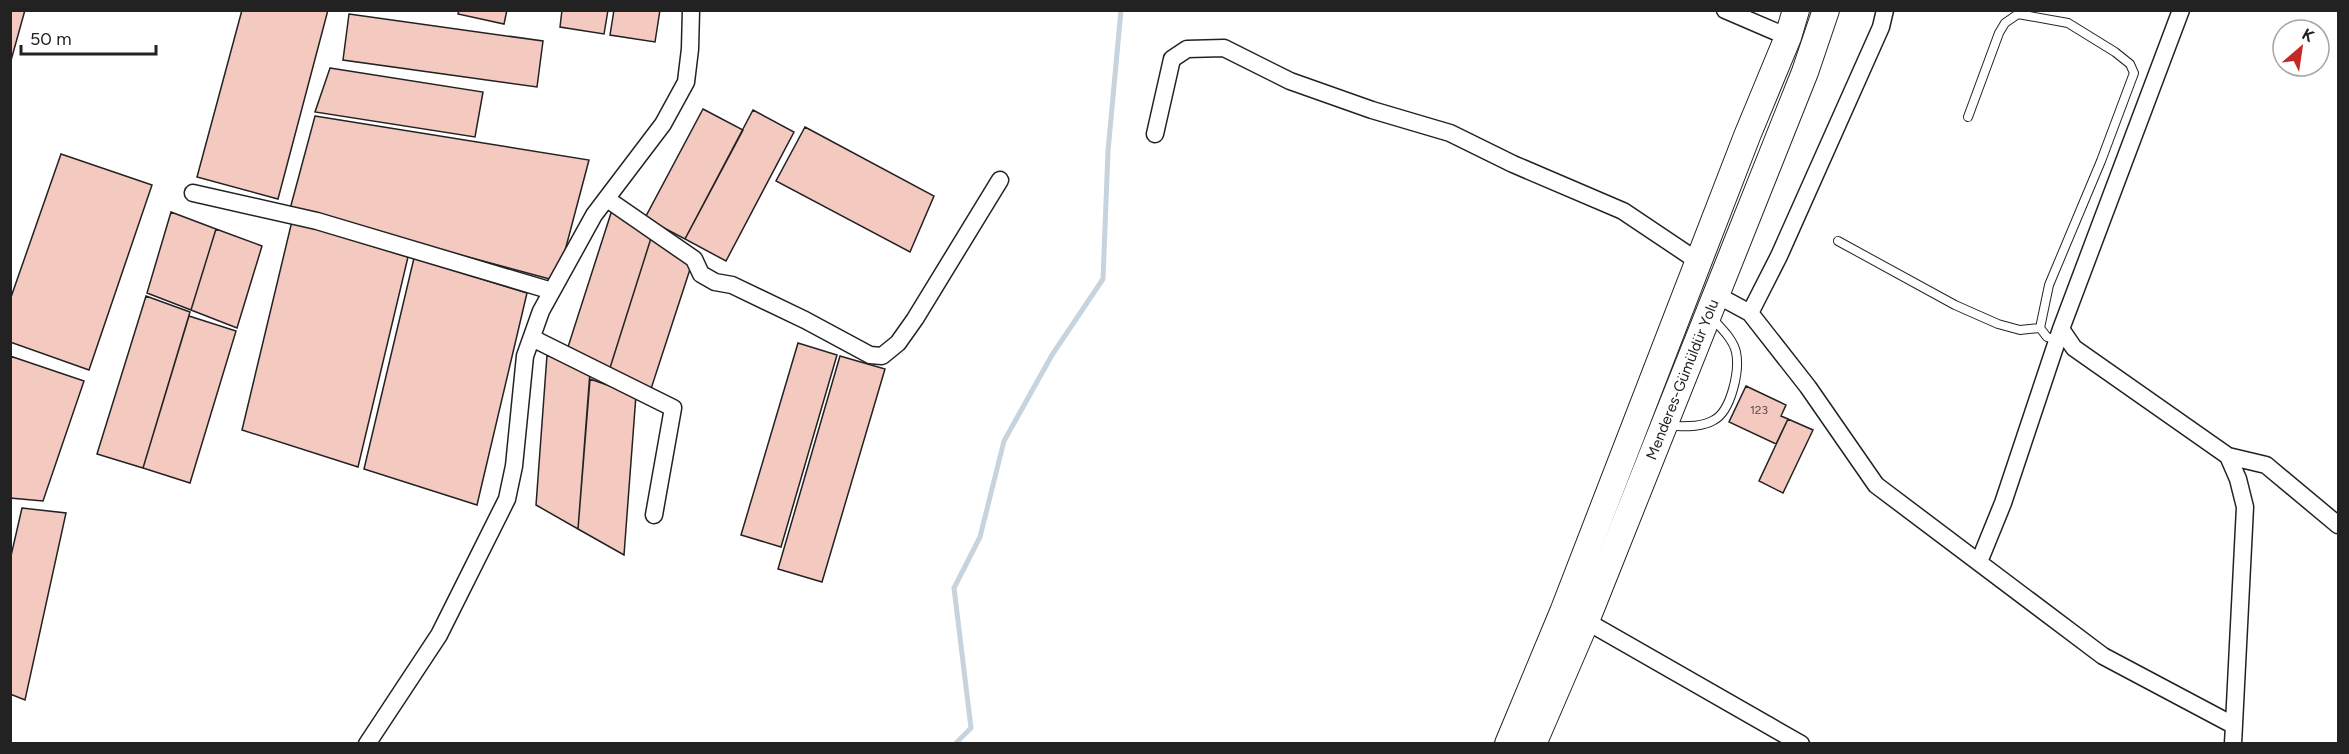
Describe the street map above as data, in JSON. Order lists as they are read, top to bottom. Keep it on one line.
{"streets":{"main road":["Menderes-Gümüldür Yolu"]},"house_numbers":["123"],"scale_bar":"50 m","north":"top right"}
